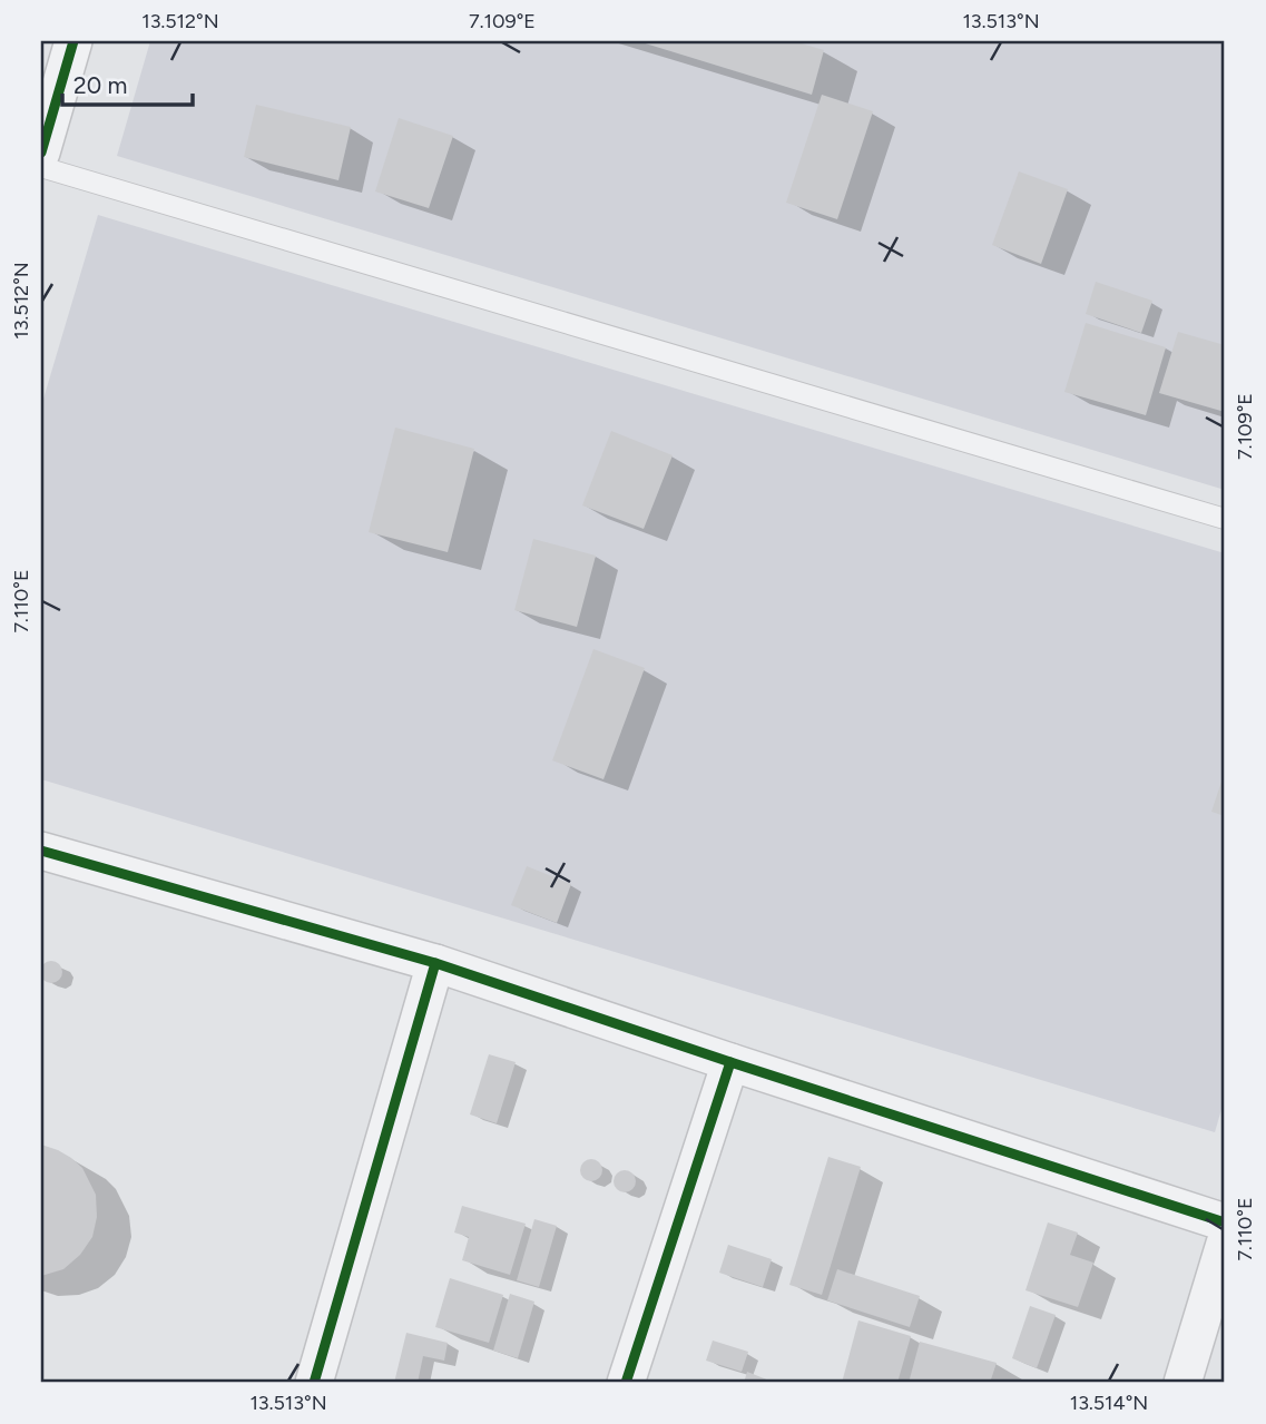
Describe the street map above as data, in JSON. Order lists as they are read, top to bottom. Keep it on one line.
{"scale_bar":"20 m","coordinates":["13.512°N","7.109°E","13.513°N","7.110°E","13.514°N"]}
